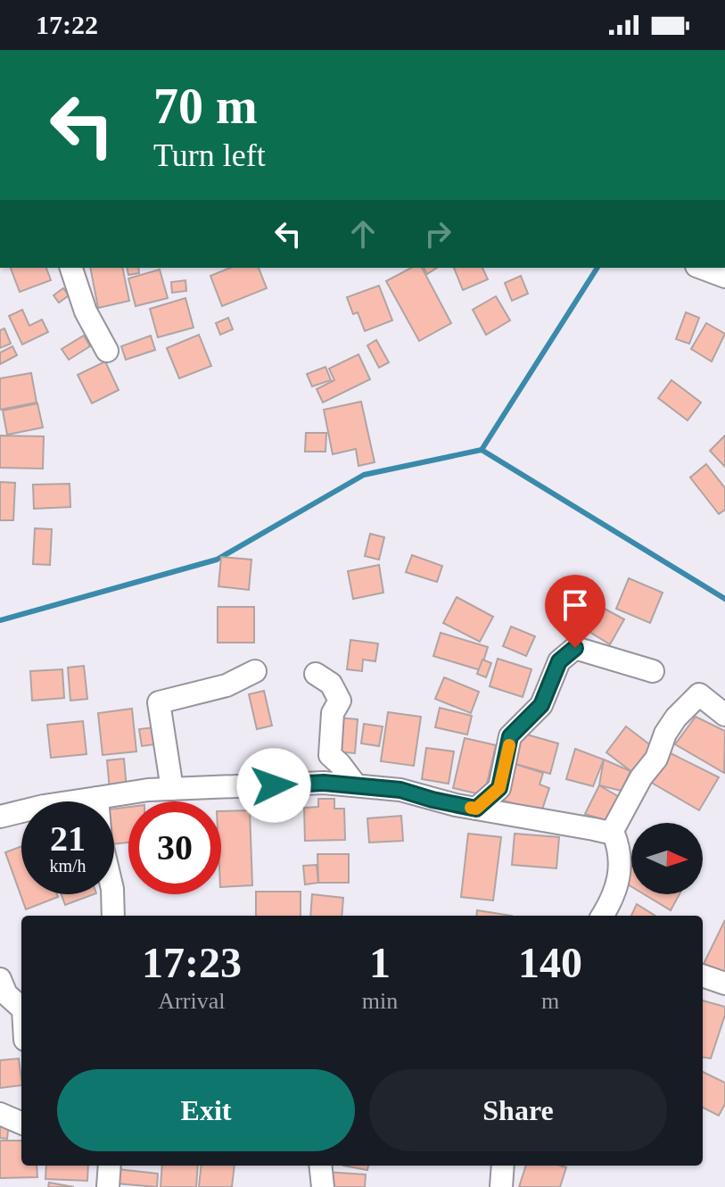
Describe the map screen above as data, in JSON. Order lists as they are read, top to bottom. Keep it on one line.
{"north":"right","page":{"status":"17:22","turn":["70 m","Turn left"],"speed":"21 km/h","limit":"30","eta":["17:23","Arrival","1","min","140","m"],"buttons":["Exit","Share"]}}
